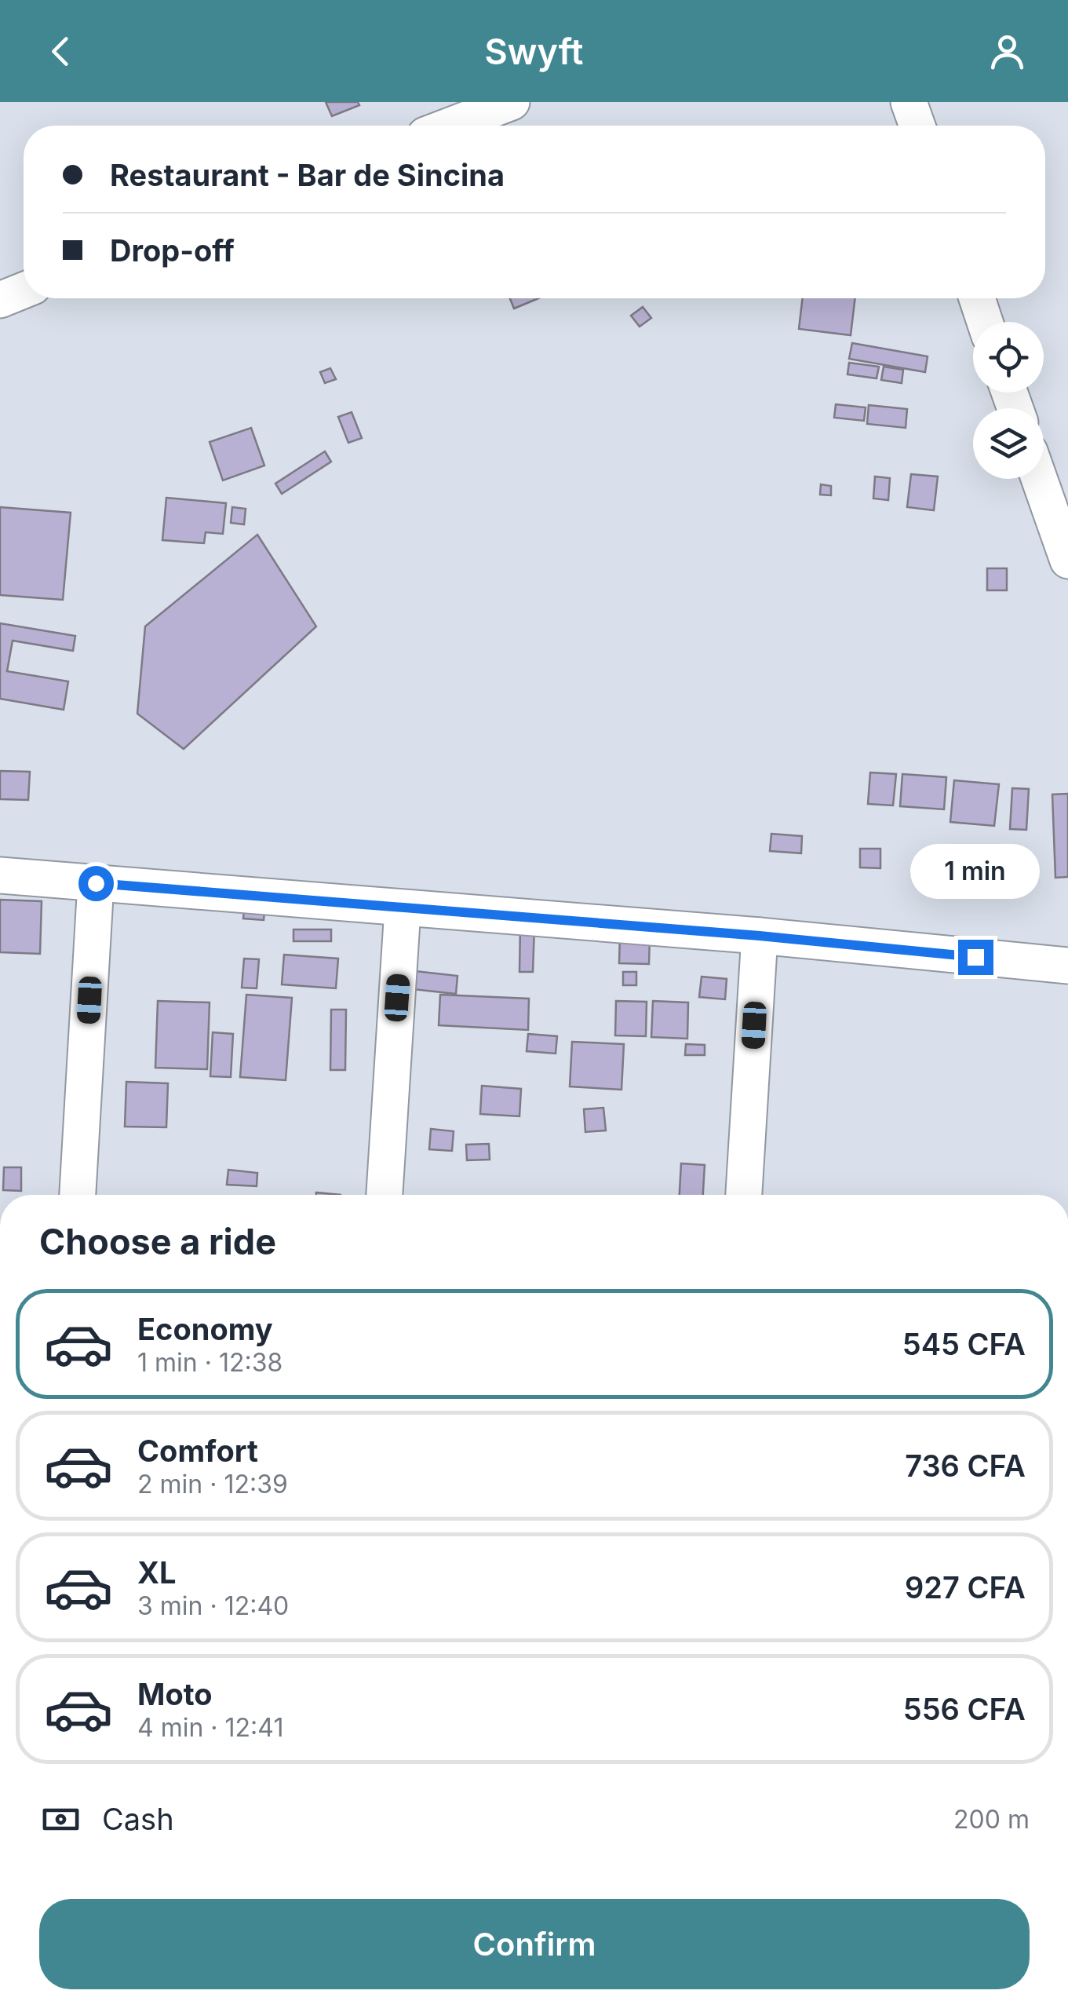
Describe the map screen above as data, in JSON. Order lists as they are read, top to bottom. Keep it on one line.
{"page":{"header":"Swyft","banner":["Restaurant - Bar de Sincina","Drop-off"],"bubble":"1 min","heading":"Choose a ride","list":[{"name":"Economy","note":"1 min · 12:38","value":"545 CFA"},{"name":"Comfort","note":"2 min · 12:39","value":"736 CFA"},{"name":"XL","note":"3 min · 12:40","value":"927 CFA"},{"name":"Moto","note":"4 min · 12:41","value":"556 CFA"}],"pay":["Cash","200 m"],"buttons":"Confirm"}}
